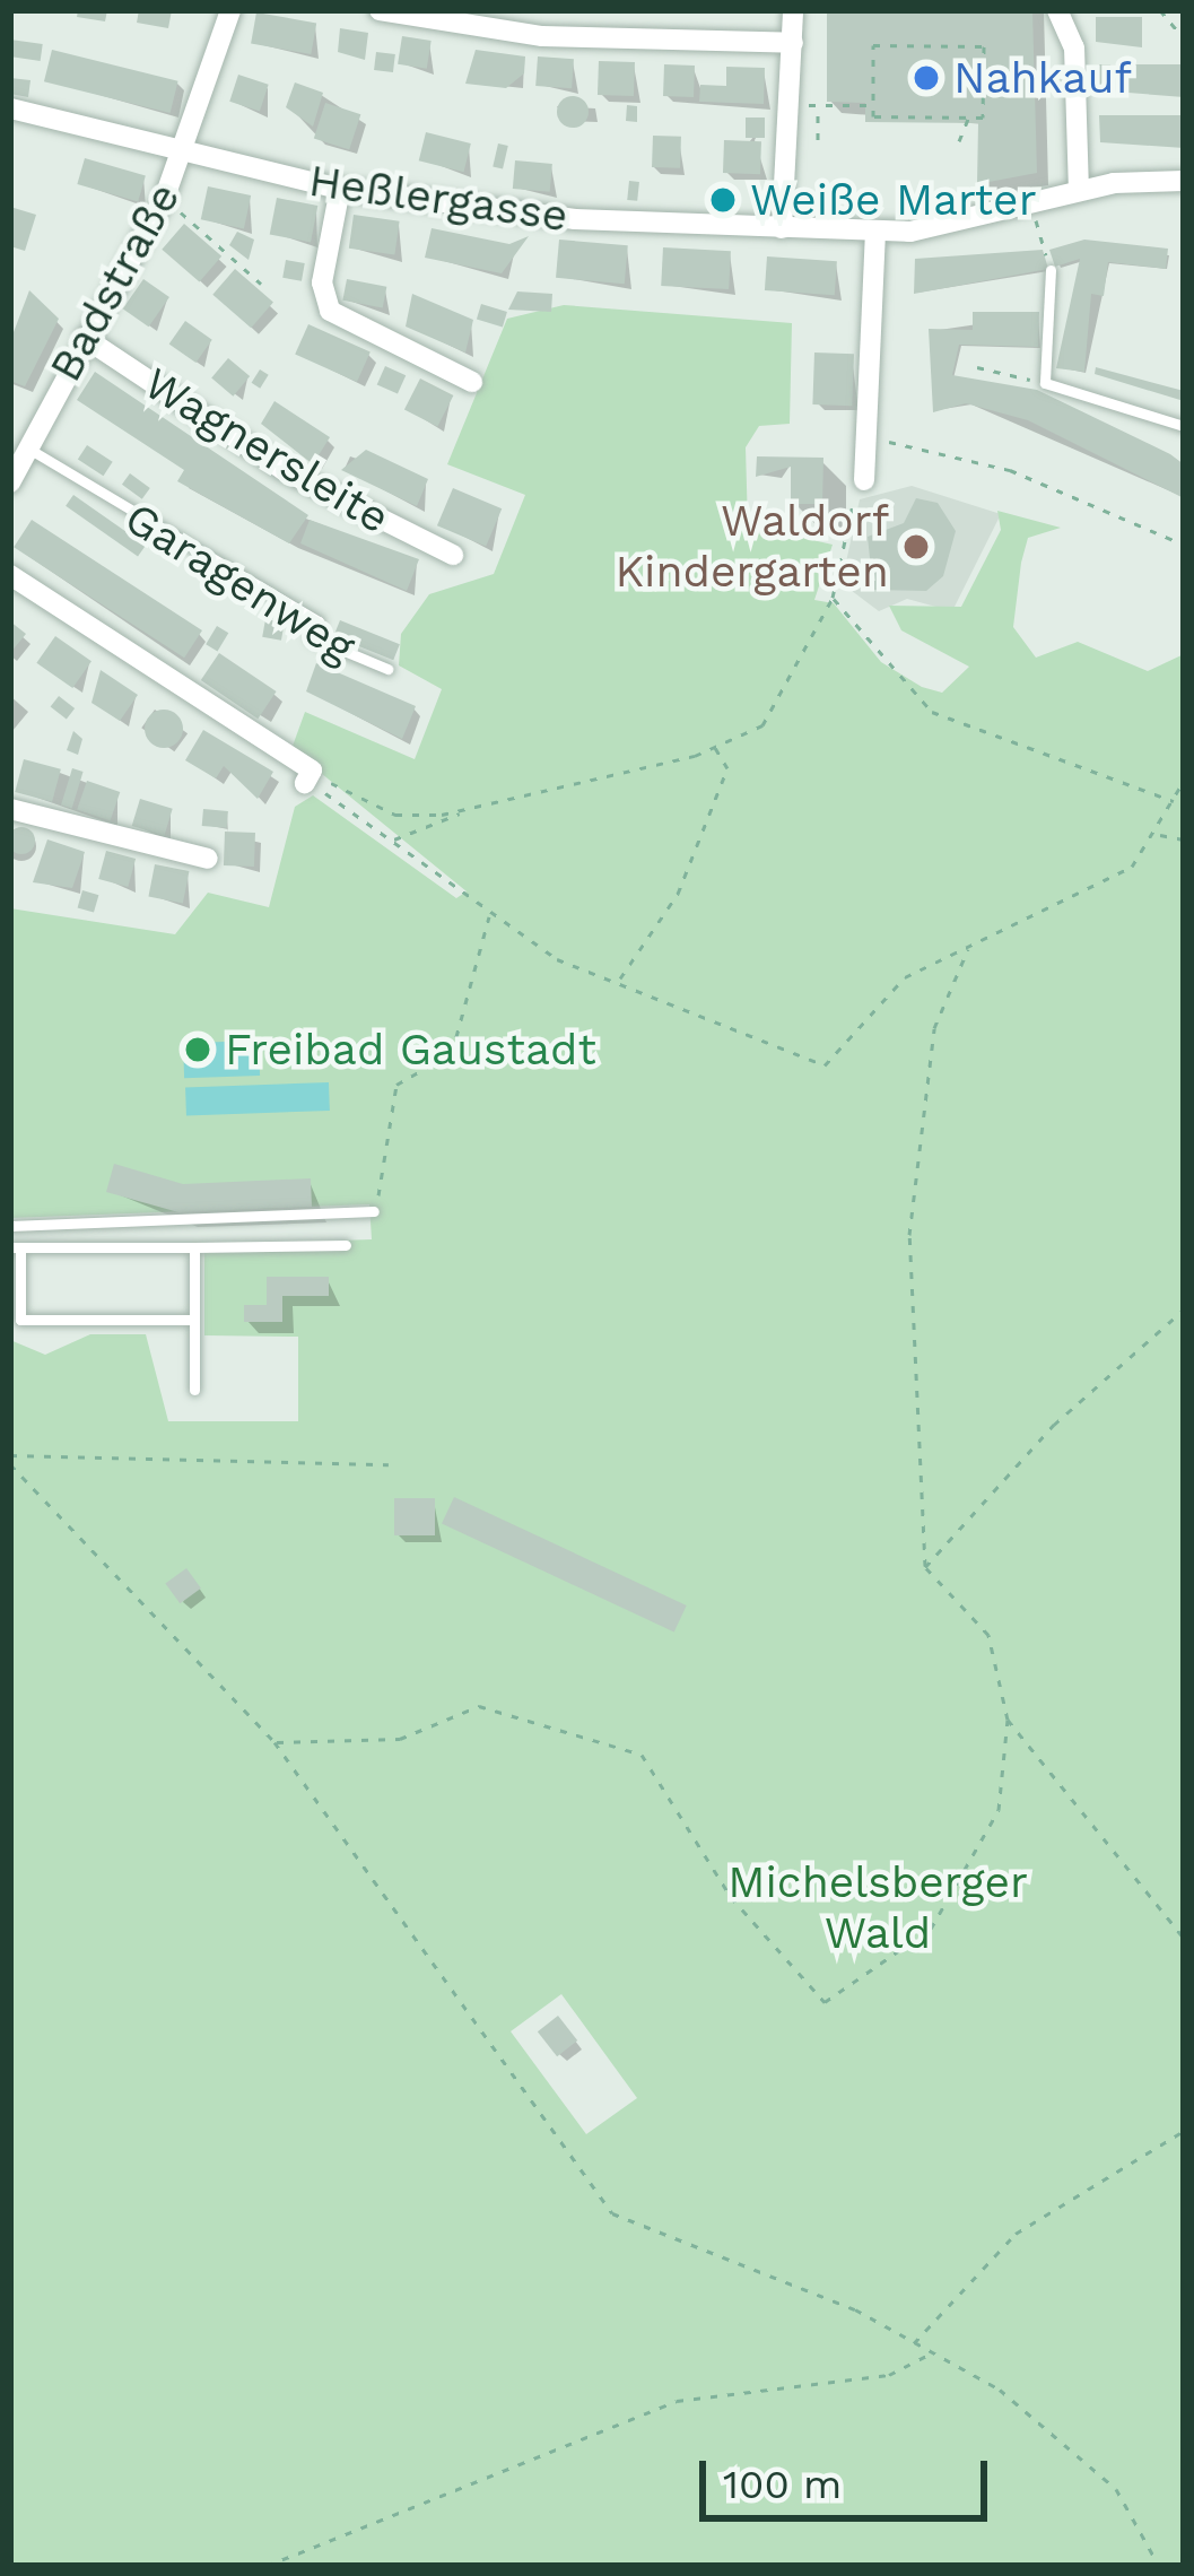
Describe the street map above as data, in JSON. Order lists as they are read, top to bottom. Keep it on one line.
{"streets":{"street":["Heßlergasse","Badstraße","Wagnersleite"],"lane":["Garagenweg"]},"crossings":[["Heßlergasse","Badstraße"],["Badstraße","Wagnersleite"],["Badstraße","Garagenweg"]],"parks":["Michelsberger Wald"],"places":["Nahkauf","Weiße Marter","Waldorf Kindergarten","Freibad Gaustadt"],"scale_bar":"100 m"}
